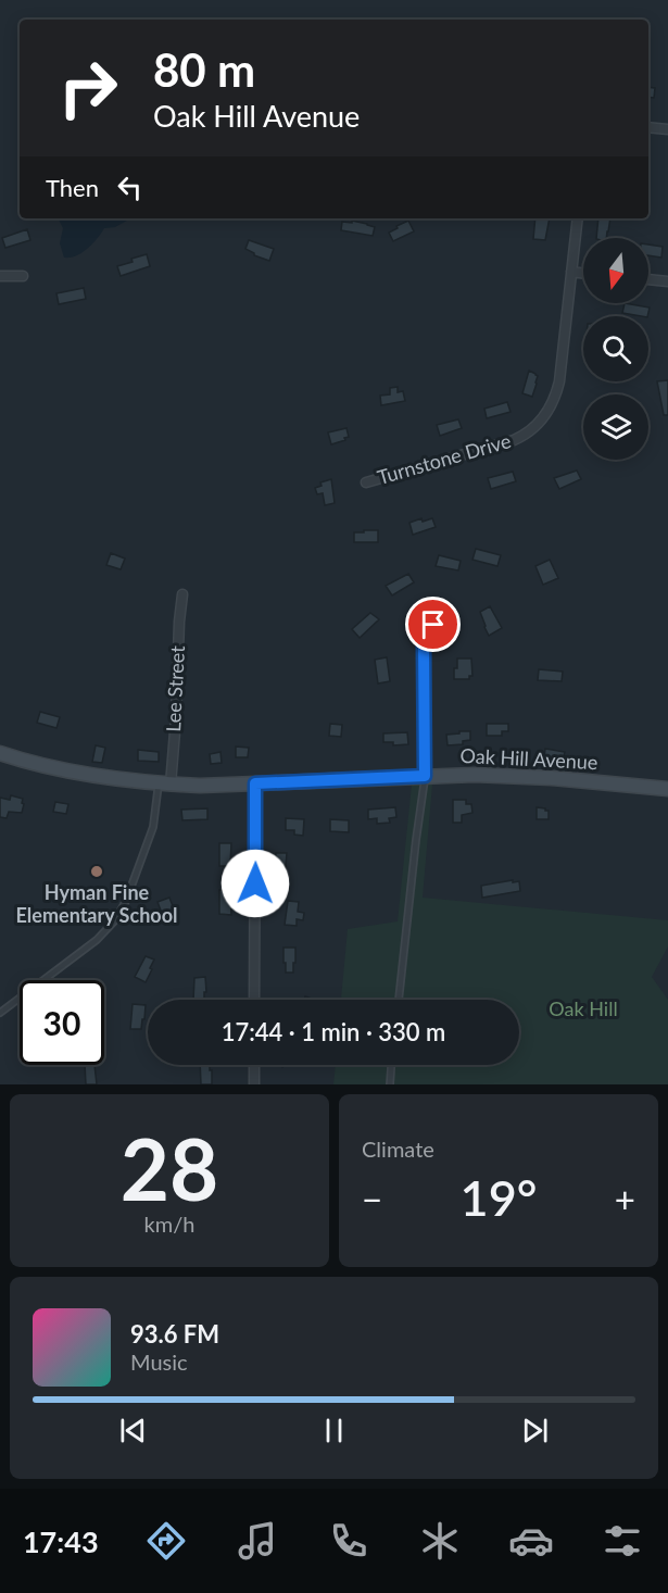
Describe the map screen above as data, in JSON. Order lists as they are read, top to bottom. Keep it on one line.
{"streets":{"main road":["Oak Hill Avenue"],"street":["Turnstone Drive","Lee Street"]},"crossings":[["Lee Street","Oak Hill Avenue"]],"parks":["Oak Hill"],"places":["Hyman Fine Elementary School"],"north":"bottom","page":{"turn":["80 m","Oak Hill Avenue"],"then":"Then","limit":"30","trip":"17:44 · 1 min · 330 m","tile":[["28","km/h"],"Climate"],"heat":["−","19°","+"],"song":["93.6 FM","Music"],"tabs":"17:43"}}
